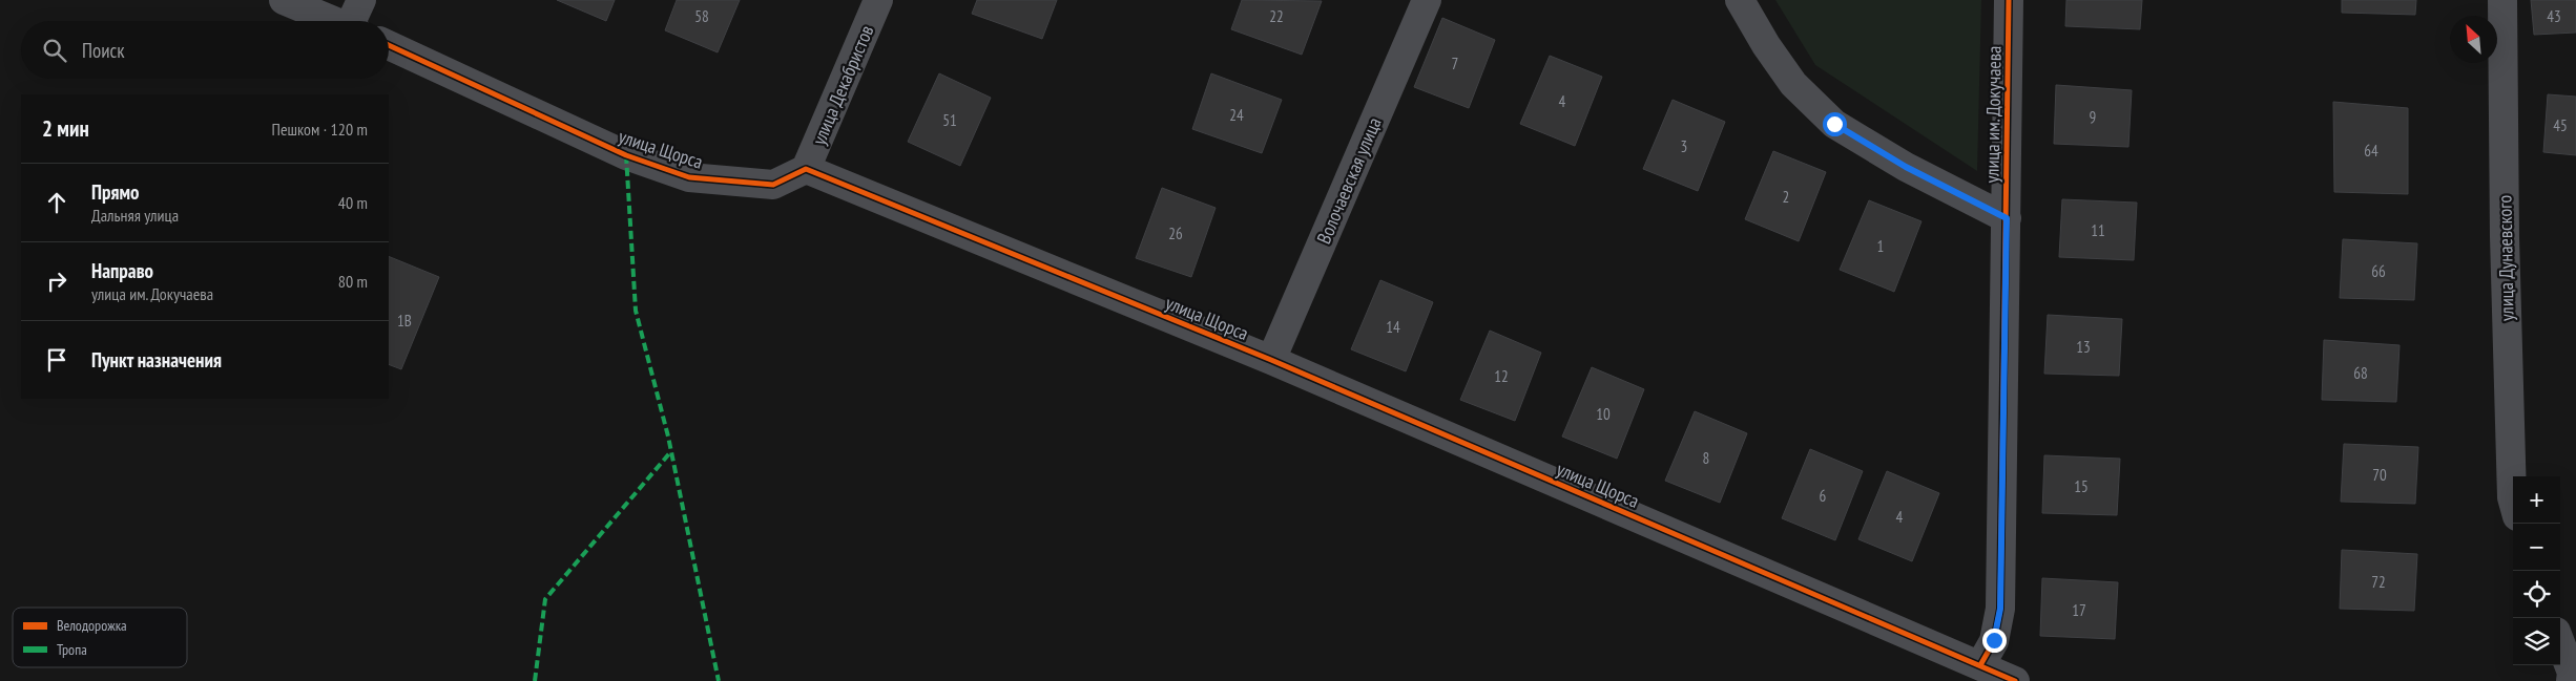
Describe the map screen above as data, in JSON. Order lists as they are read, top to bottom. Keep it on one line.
{"streets":{"street":["улица Декабристов","улица им. Докучаева","улица Щорса","Волочаевская улица","улица Дунаевского"]},"crossings":[["улица Декабристов","улица Щорса"],["улица им. Докучаева","улица Щорса"],["улица Щорса","Волочаевская улица"]],"house_numbers":["58","22","43","7","4","24","9","51","45","3","64","2","11","26","1","66","1В","14","13","68","12","10","8","70","15","6","4","72","17"],"legend":["Велодорожка","Тропа"],"north":"top left","page":{"search":"Поиск","heading":["2 мин","Пешком · 120 m"],"list":[["Прямо","Дальняя улица","40 m"],["Направо","улица им. Докучаева","80 m"],"Пункт назначения"],"map_buttons":["+","−"]}}
